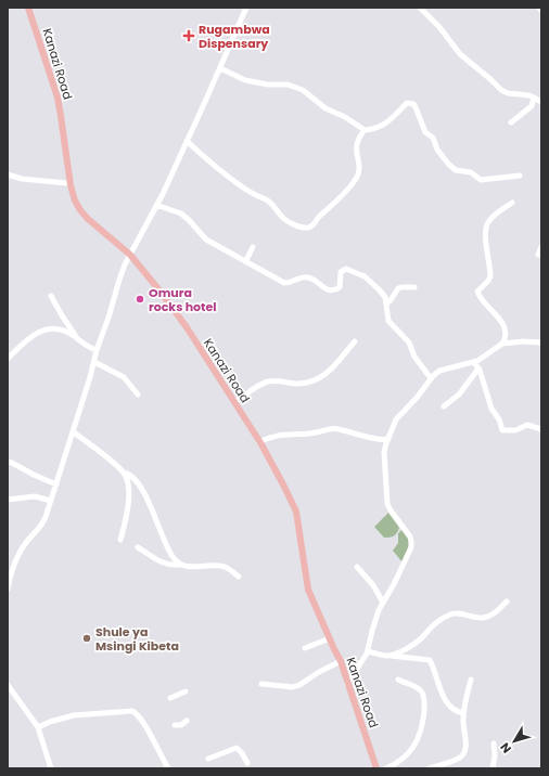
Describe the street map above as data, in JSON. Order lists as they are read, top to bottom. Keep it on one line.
{"streets":{"main road":["Kanazi Road"]},"places":{"health":["Rugambwa Dispensary"],"other":["Omura rocks hotel","Shule ya Msingi Kibeta"]},"north":"bottom left"}
